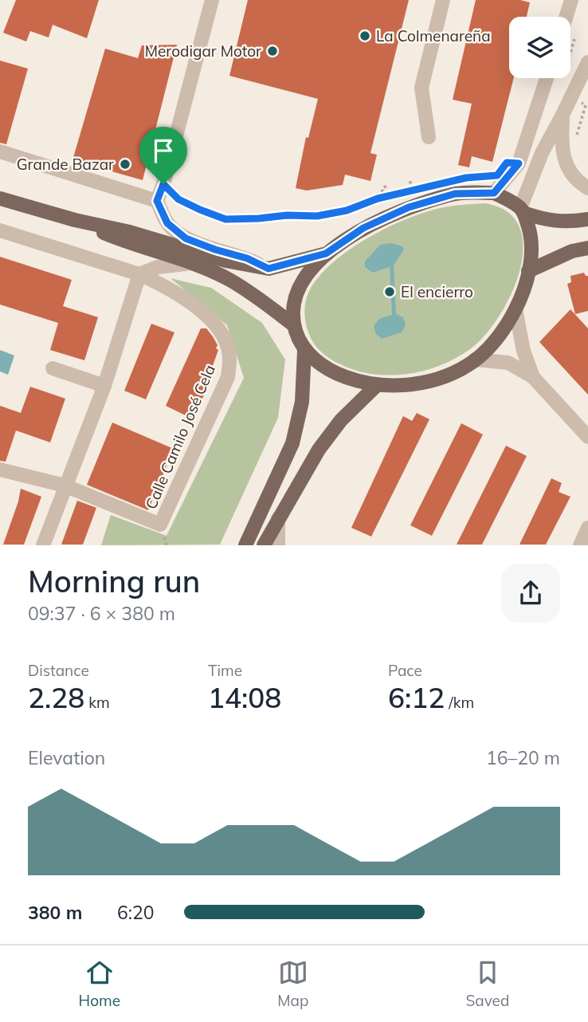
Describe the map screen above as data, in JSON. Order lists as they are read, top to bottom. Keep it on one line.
{"streets":{"street":["Calle Camilo José Cela"]},"places":["La Colmenareña","Merodigar Motor","Grande Bazar","El encierro"],"page":{"heading":["Morning run","09:37 · 6 × 380 m"],"stats":[["Distance","2.28 km"],["Time","14:08"],["Pace","6:12 /km"]],"chart":["Elevation","16–20 m"],"list":[{"name":"380 m","note":"6:20"}],"tabs":["Home","Map","Saved"]}}
